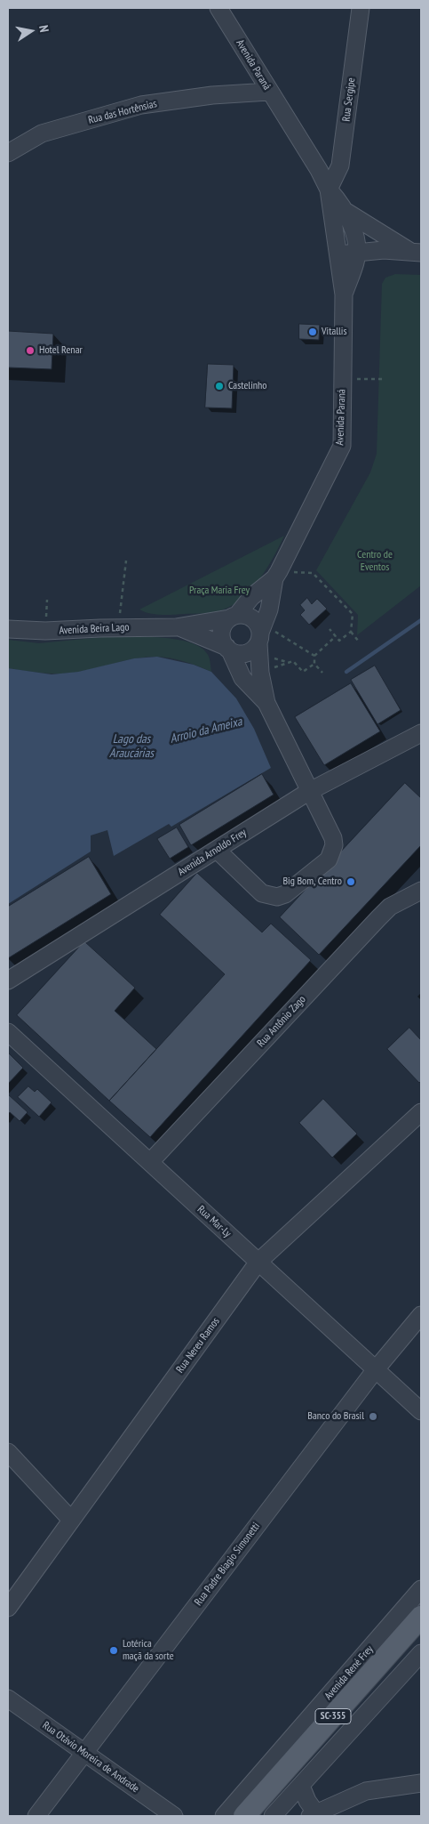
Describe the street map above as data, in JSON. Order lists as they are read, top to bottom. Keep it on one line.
{"streets":{"main road":["Avenida René Frey","SC-355"],"street":["Avenida Paraná","Rua Sergipe","Rua das Hortênsias","Avenida Beira Lago","Avenida Arnoldo Frey","Rua Antônio Zago","Rua Mar-Ly","Rua Nereu Ramos","Rua Padre Biagio Simonetti","Rua Otávio Moreira de Andrade"]},"crossings":[["Avenida Paraná","Rua Sergipe"],["Avenida Paraná","Rua das Hortênsias"],["Avenida Paraná","Avenida Beira Lago"],["Avenida Paraná","Avenida Arnoldo Frey"],["Rua Antônio Zago","Rua Mar-Ly"],["Rua Mar-Ly","Rua Nereu Ramos"],["Rua Mar-Ly","Rua Padre Biagio Simonetti"],["Rua Padre Biagio Simonetti","Rua Otávio Moreira de Andrade"]],"water":["Arroio da Ameixa","Lago das Araucárias"],"parks":["Centro de Eventos","Praça Maria Frey"],"places":["Vitallis","Hotel Renar","Castelinho","Big Bom, Centro","Banco do Brasil","Lotérica maçã da sorte"],"north":"right"}
